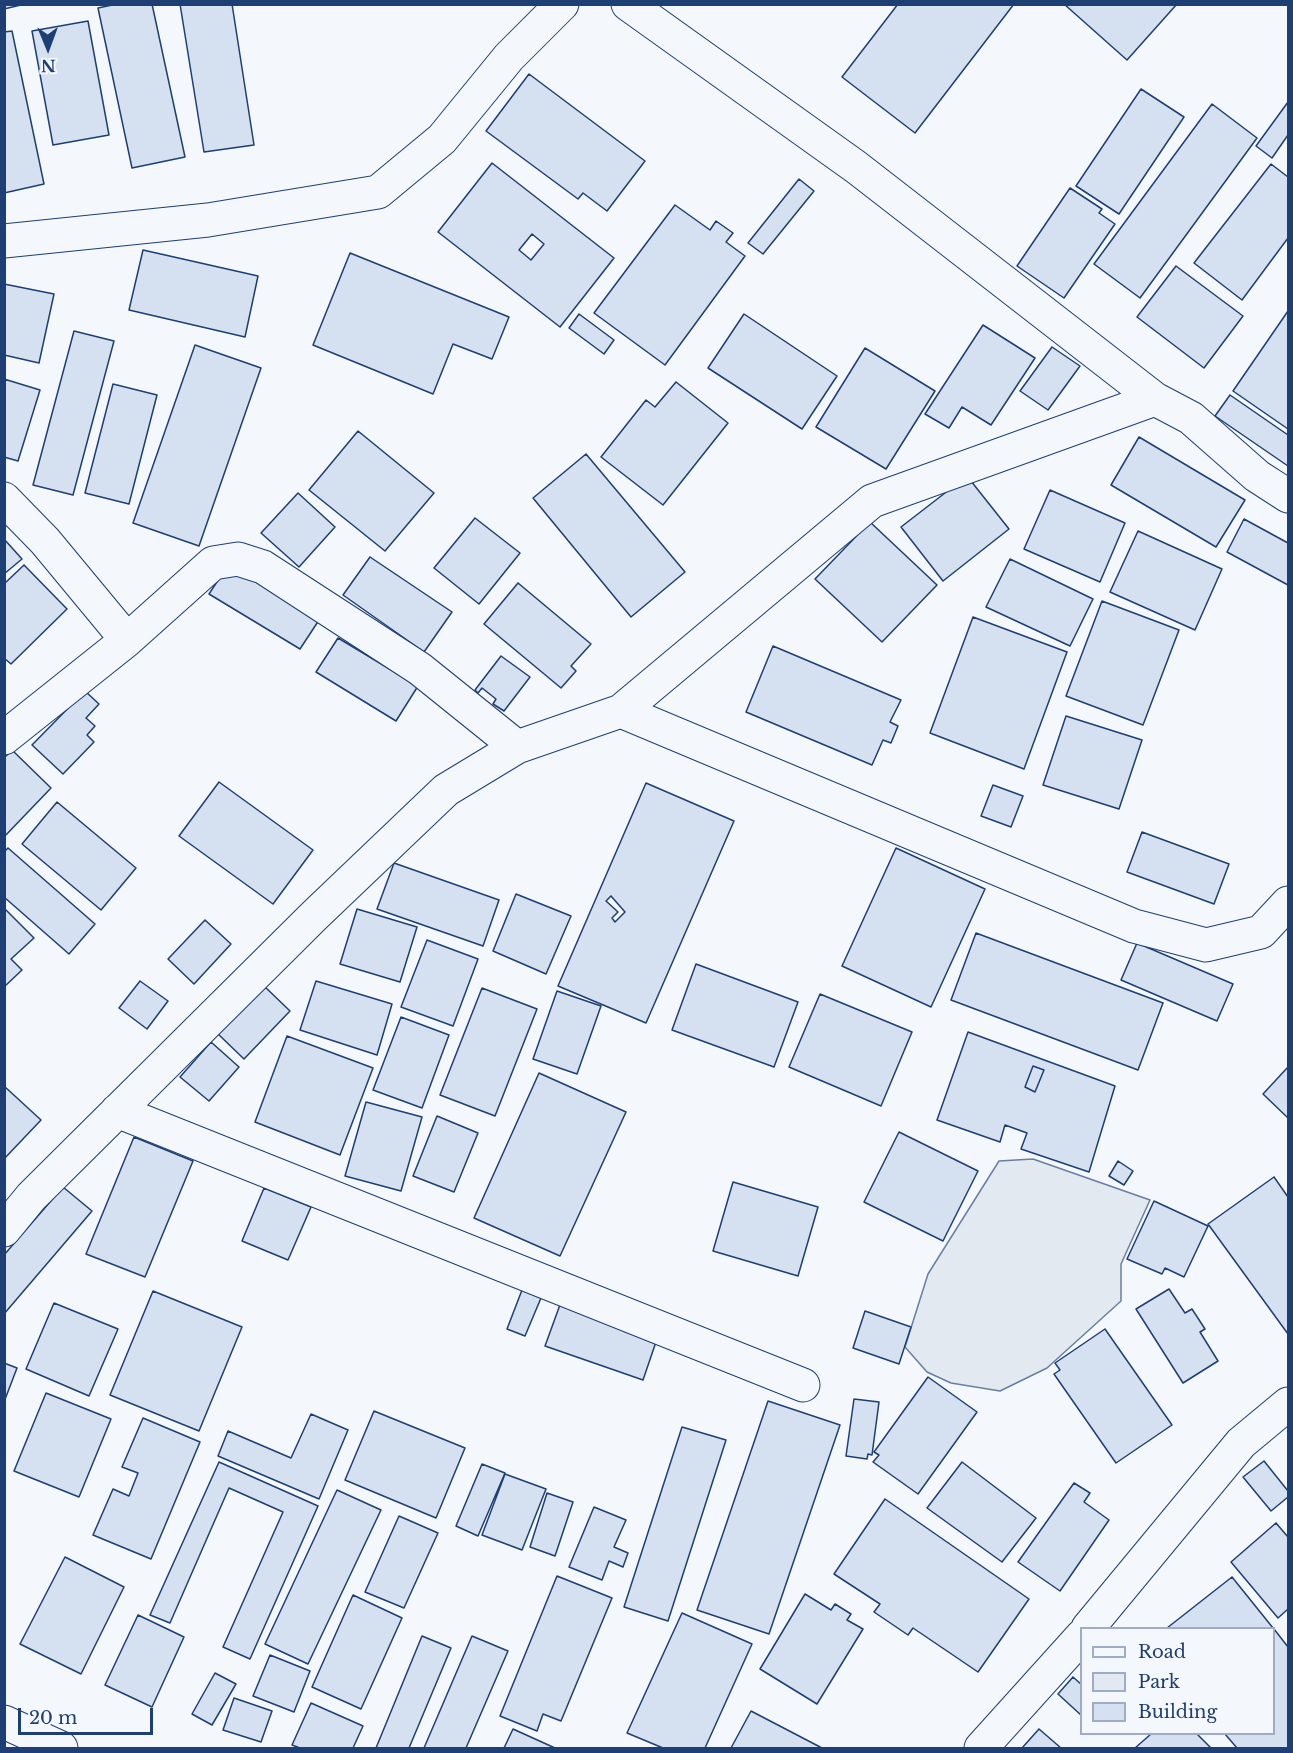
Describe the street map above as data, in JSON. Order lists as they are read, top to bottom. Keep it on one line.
{"legend":["Road","Park","Building"],"scale_bar":"20 m","north":"bottom"}
